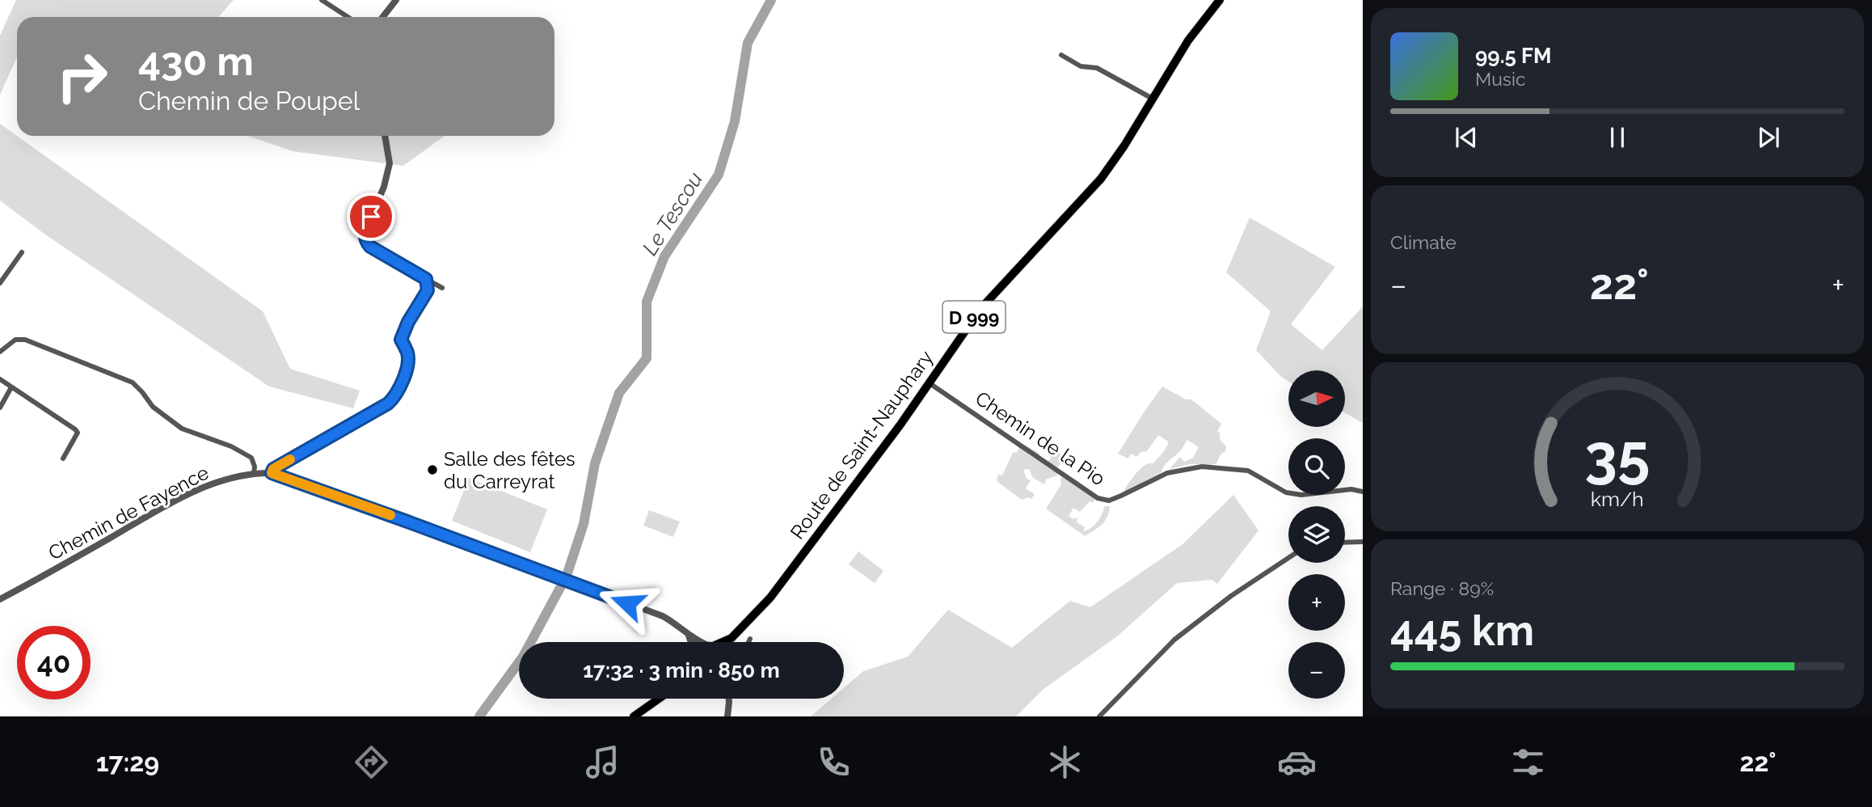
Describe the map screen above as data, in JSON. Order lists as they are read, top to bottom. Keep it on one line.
{"streets":{"main road":["D 999","Route de Saint-Nauphary"],"street":["Chemin de la Pio","Chemin de Fayence"]},"crossings":[["Chemin de la Pio","Route de Saint-Nauphary"]],"water":["Le Tescou"],"places":["Salle des fêtes du Carreyrat"],"north":"right","page":{"turn":["430 m","Chemin de Poupel"],"song":["99.5 FM","Music"],"tile":["Climate",["Range · 89%","445 km"]],"heat":["−","22°","+"],"map_buttons":["+","−"],"limit":"40","trip":"17:32 · 3 min · 850 m","tabs":["17:29","22°"],"gauge":["35","km/h"]}}
